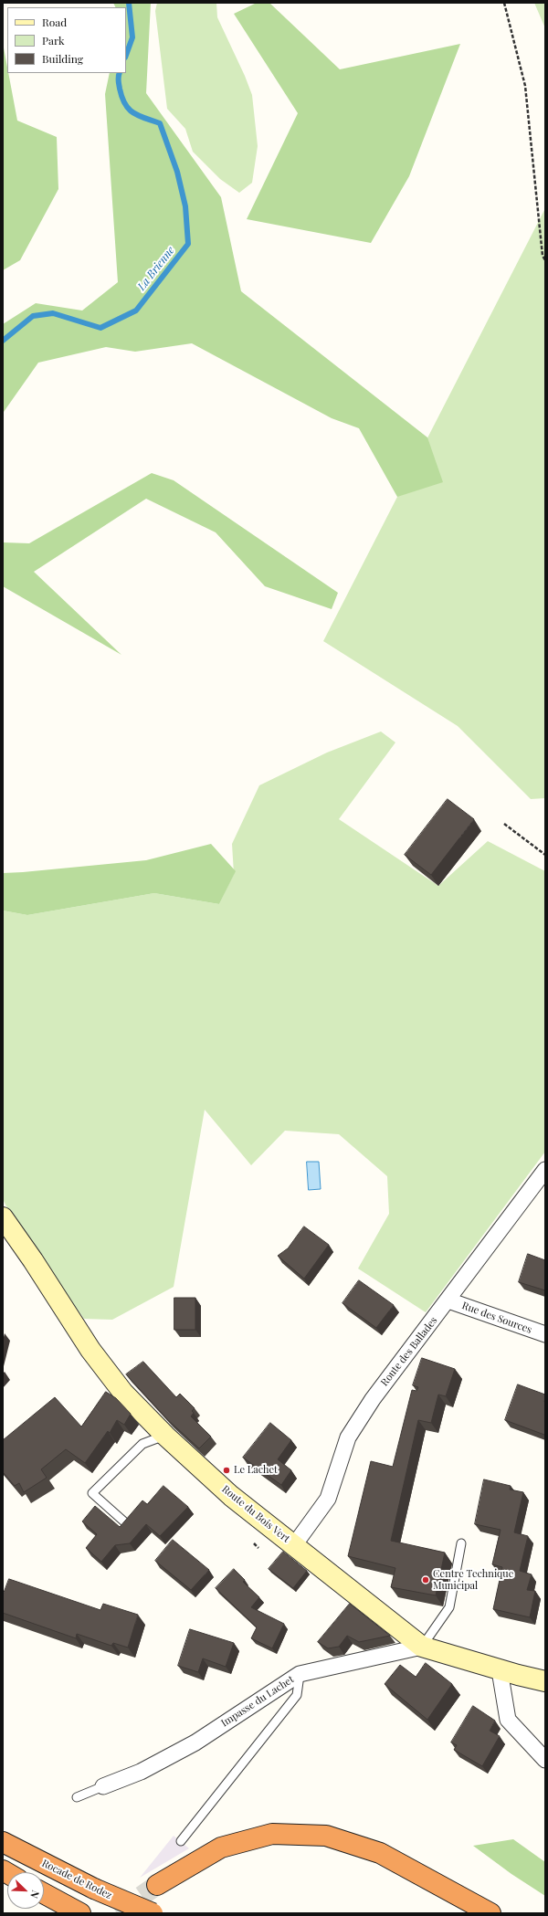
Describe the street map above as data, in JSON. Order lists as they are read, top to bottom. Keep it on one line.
{"streets":{"highway":["Rocade de Rodez"],"street":["Rue des Sources","Route des Ballades","Route du Bois Vert","Impasse du Lachet"]},"crossings":[["Rue des Sources","Route des Ballades"],["Route des Ballades","Route du Bois Vert"],["Route du Bois Vert","Impasse du Lachet"]],"water":["La Brienne"],"places":["Le Lachet","Centre Technique Municipal"],"legend":["Road","Park","Building"],"north":"bottom right"}
